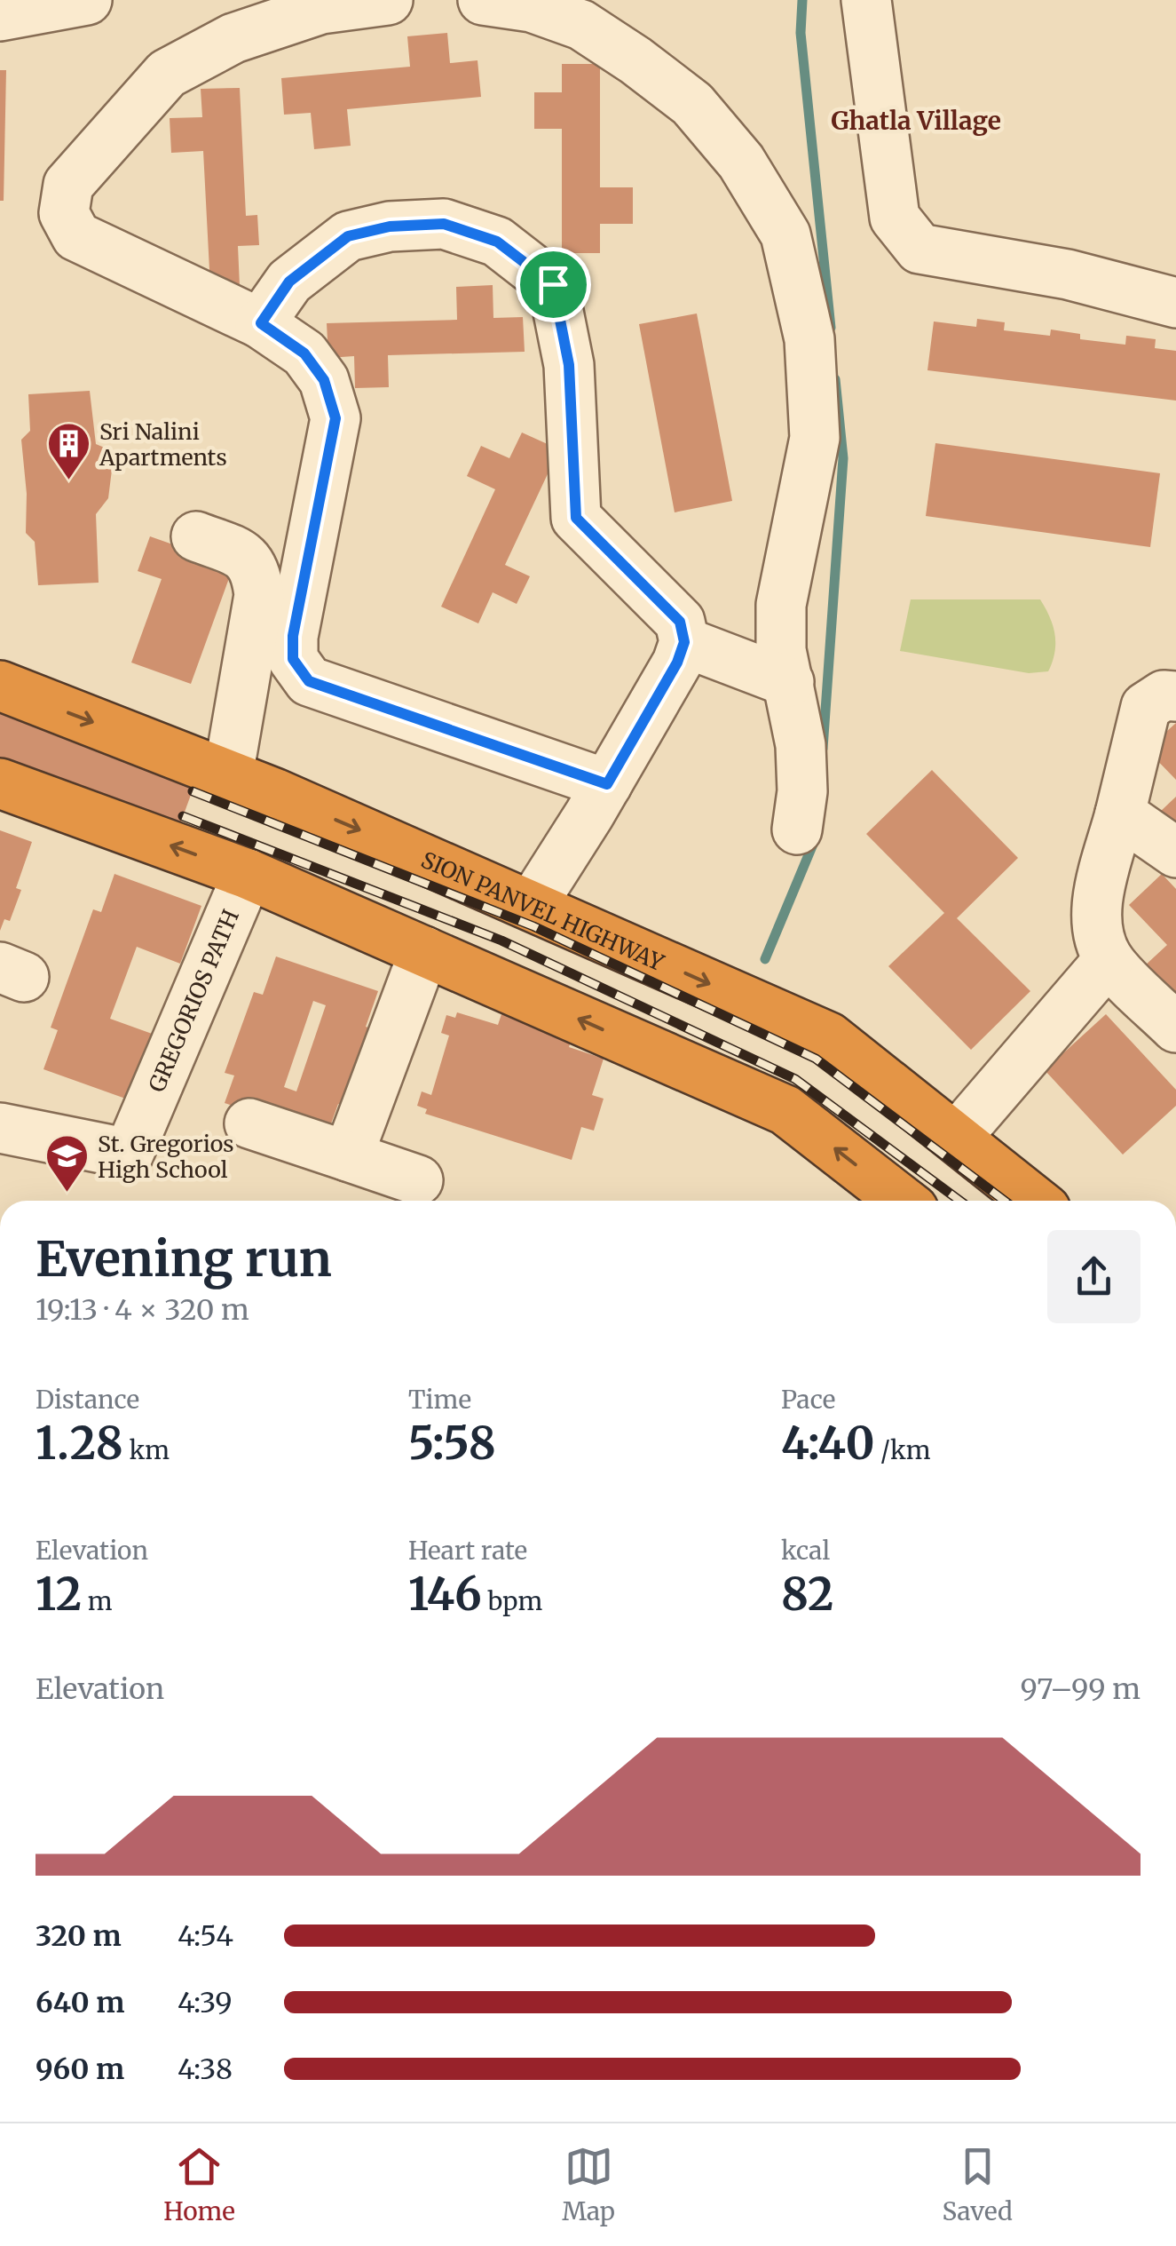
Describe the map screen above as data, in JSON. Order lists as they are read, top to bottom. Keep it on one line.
{"streets":{"highway":["SION PANVEL HIGHWAY"],"street":["GREGORIOS PATH"]},"districts":["Ghatla Village"],"places":{"building":["Sri Nalini Apartments"],"school or university":["St. Gregorios High School"]},"page":{"heading":["Evening run","19:13 · 4 × 320 m"],"stats":[["Distance","1.28 km"],["Time","5:58"],["Pace","4:40 /km"],["Elevation","12 m"],["Heart rate","146 bpm"],["kcal","82"]],"chart":["Elevation","97–99 m"],"list":[{"name":"320 m","note":"4:54"},{"name":"640 m","note":"4:39"},{"name":"960 m","note":"4:38"}],"tabs":["Home","Map","Saved"]}}
